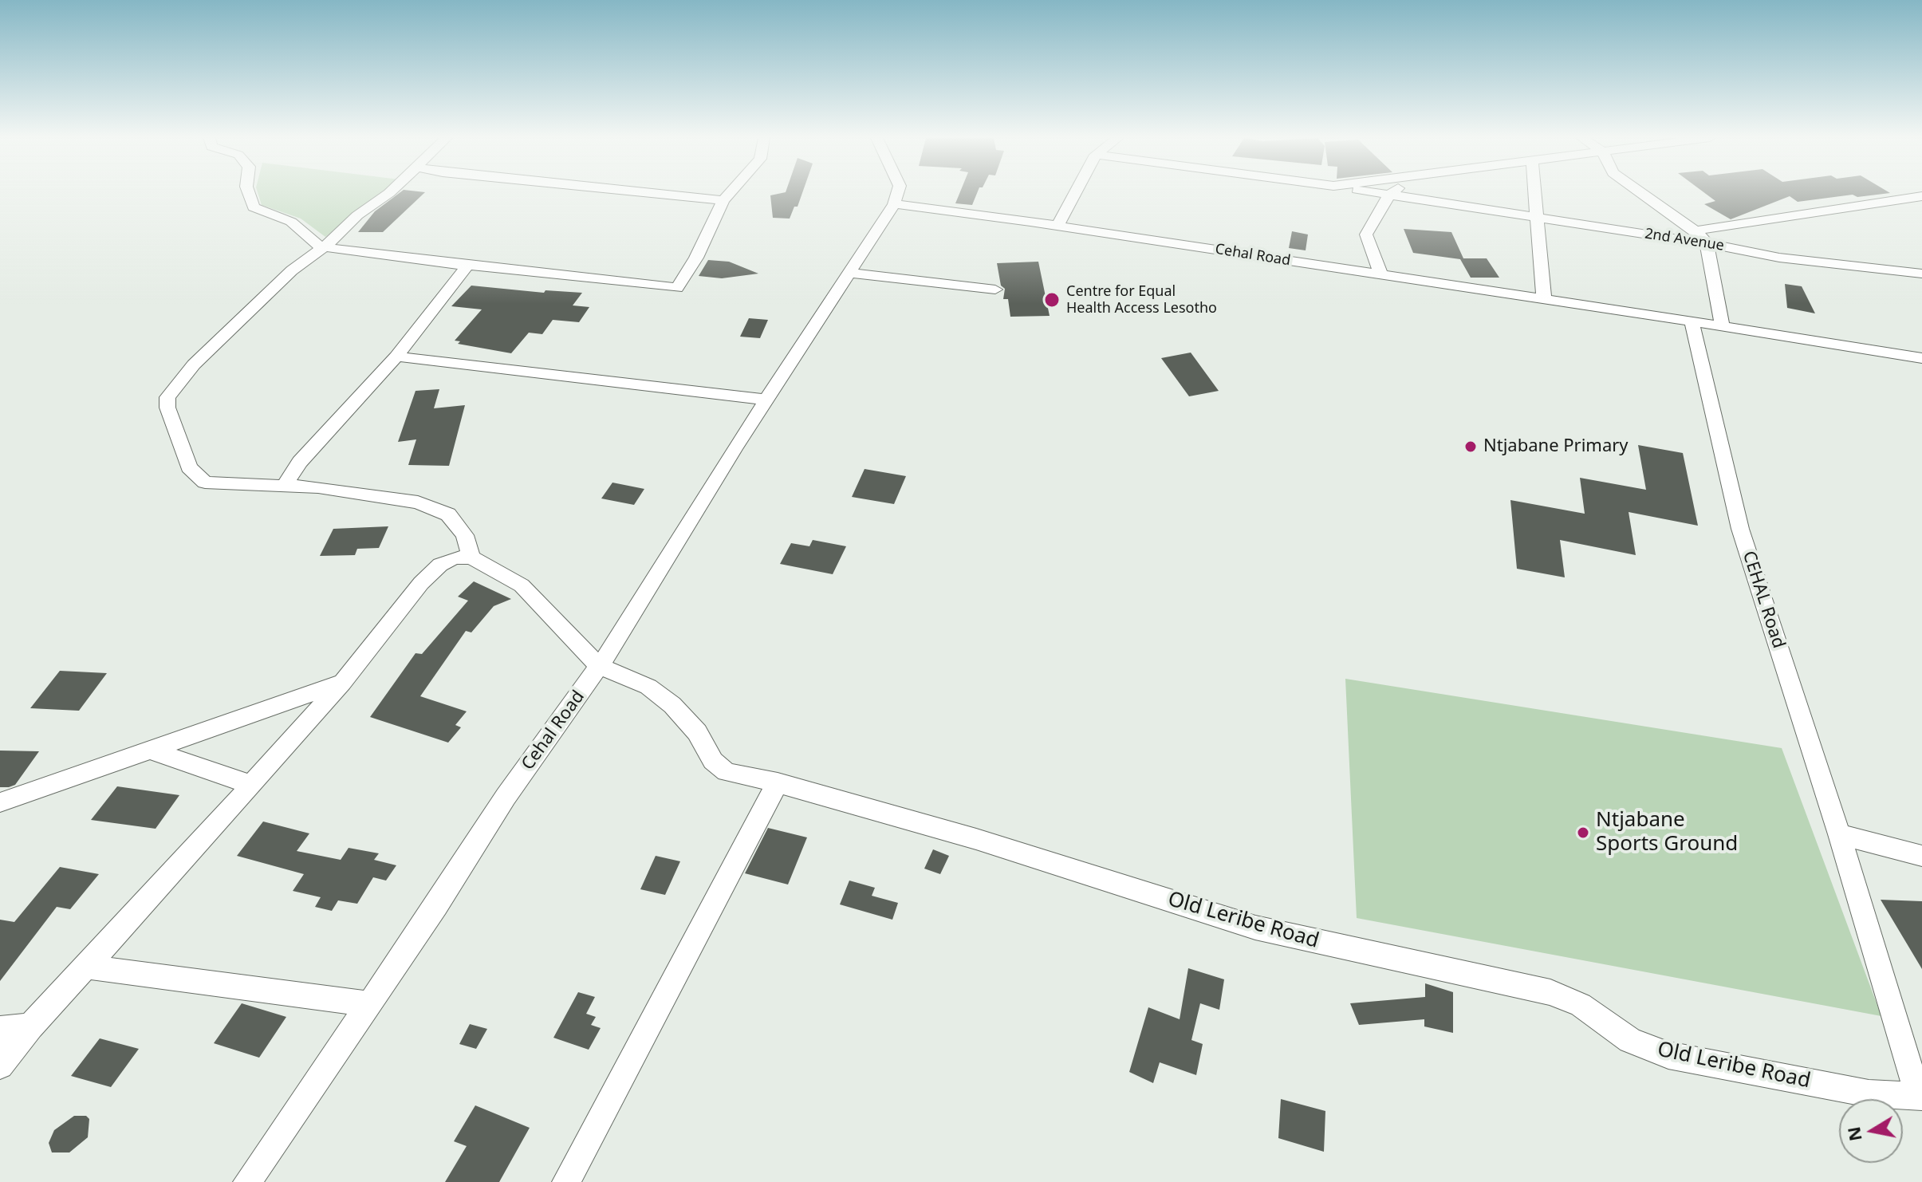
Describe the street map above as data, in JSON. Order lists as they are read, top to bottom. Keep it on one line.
{"streets":{"street":["2nd Avenue","Cehal Road","CEHAL Road","Old Leribe Road"]},"crossings":[["Cehal Road","CEHAL Road"],["Cehal Road","Old Leribe Road"],["CEHAL Road","Old Leribe Road"]],"places":["Centre for Equal Health Access Lesotho","Ntjabane Primary","Ntjabane Sports Ground"],"north":"left"}
